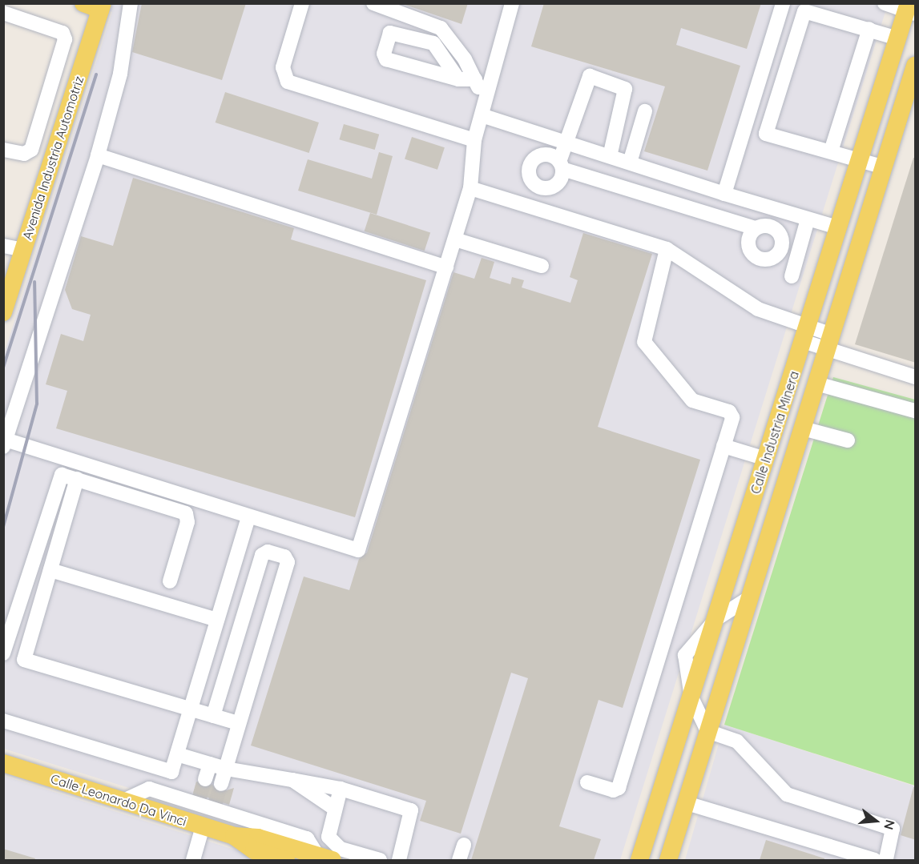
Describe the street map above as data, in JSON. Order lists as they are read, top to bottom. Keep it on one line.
{"streets":{"main road":["Avenida Industria Automotriz","Calle Industria Minera","Calle Leonardo Da Vinci"]},"north":"right"}
